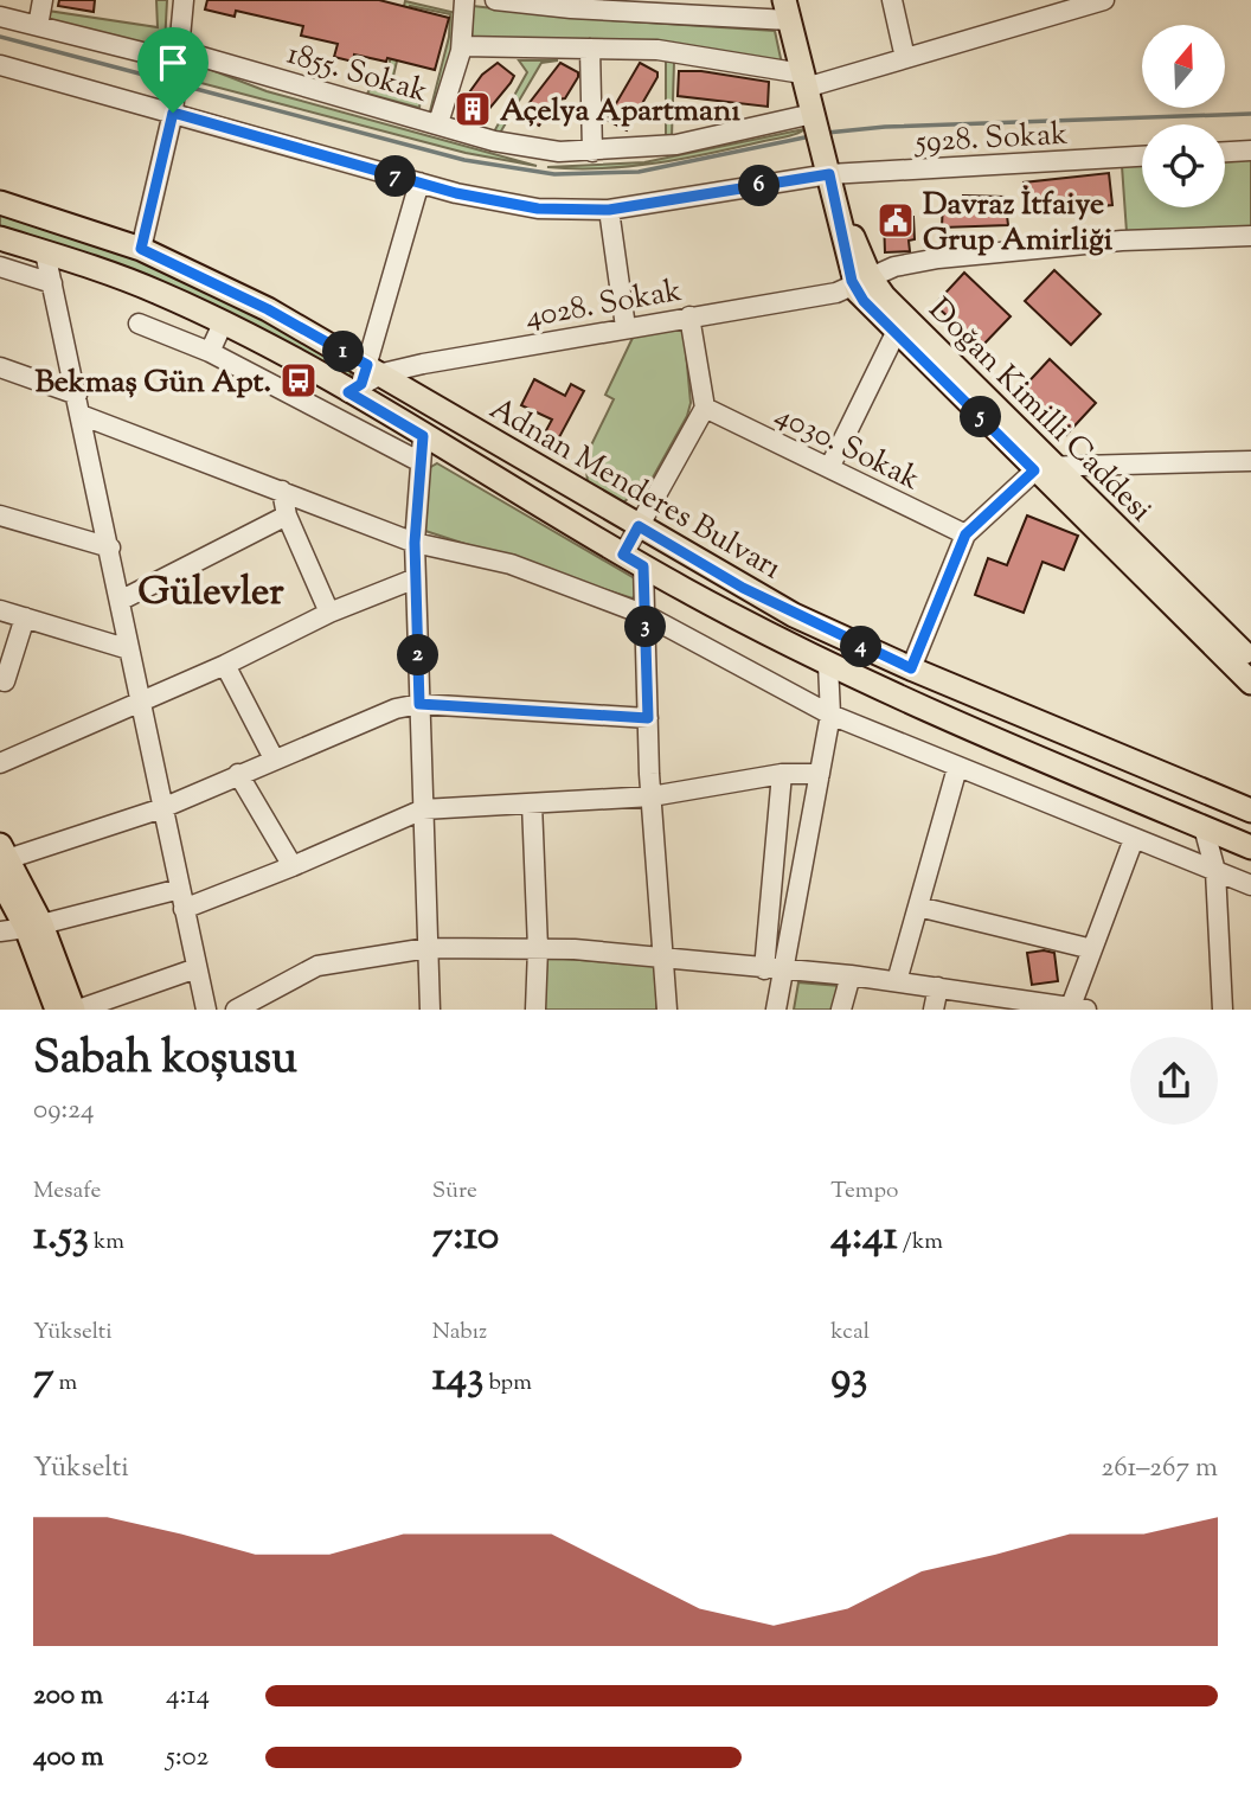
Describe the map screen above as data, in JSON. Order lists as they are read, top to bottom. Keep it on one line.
{"streets":{"main road":["Doğan Kimilli Caddesi","Adnan Menderes Bulvarı"],"street":["1855. Sokak","5928. Sokak","4028. Sokak","4030. Sokak"]},"crossings":[["1855. Sokak","Doğan Kimilli Caddesi"],["5928. Sokak","Doğan Kimilli Caddesi"],["4028. Sokak","Doğan Kimilli Caddesi"],["4028. Sokak","Adnan Menderes Bulvarı"]],"districts":["Gülevler"],"places":{"building":["Açelya Apartmanı"],"public building":["Davraz İtfaiye Grup Amirliği"],"bus stop":["Bekmaş Gün Apt."]},"north":"top","page":{"pins":["7","6","1","5","3","4","2"],"heading":["Sabah koşusu","09:24"],"stats":[["Mesafe","1.53 km"],["Süre","7:10"],["Tempo","4:41 /km"],["Yükselti","7 m"],["Nabız","143 bpm"],["kcal","93"]],"chart":["Yükselti","261–267 m"],"list":[{"name":"200 m","note":"4:14"},{"name":"400 m","note":"5:02"}]}}
